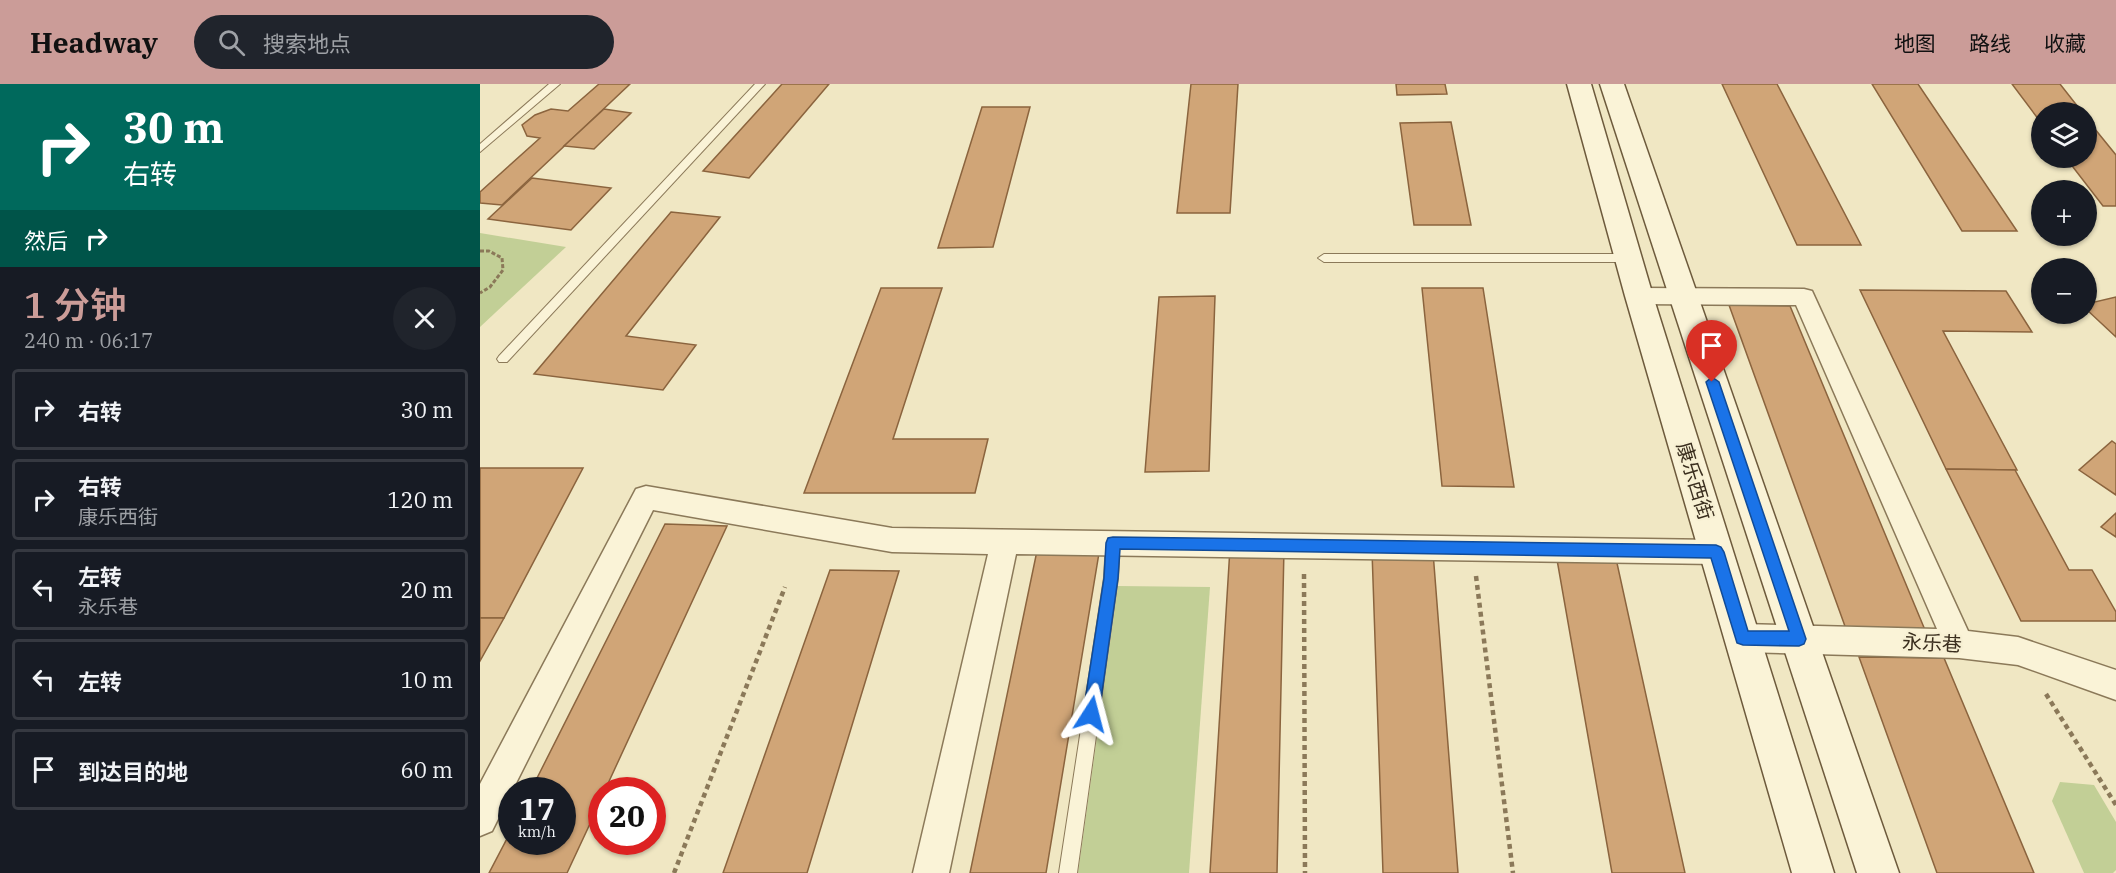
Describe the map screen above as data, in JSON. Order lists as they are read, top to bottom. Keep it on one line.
{"streets":{"street":["康乐西街","永乐巷"]},"crossings":[["康乐西街","永乐巷"]],"page":{"header":"Headway","search":"搜索地点","nav":["地图","路线","收藏"],"turn":["30 m","右转"],"map_buttons":["+","−"],"then":"然后","heading":["1 分钟","240 m · 06:17"],"list":[{"name":"右转","value":"30 m"},{"name":"右转","note":"康乐西街","value":"120 m"},{"name":"左转","note":"永乐巷","value":"20 m"},{"name":"左转","value":"10 m"},{"name":"到达目的地","value":"60 m"}],"speed":"17 km/h","limit":"20"}}
